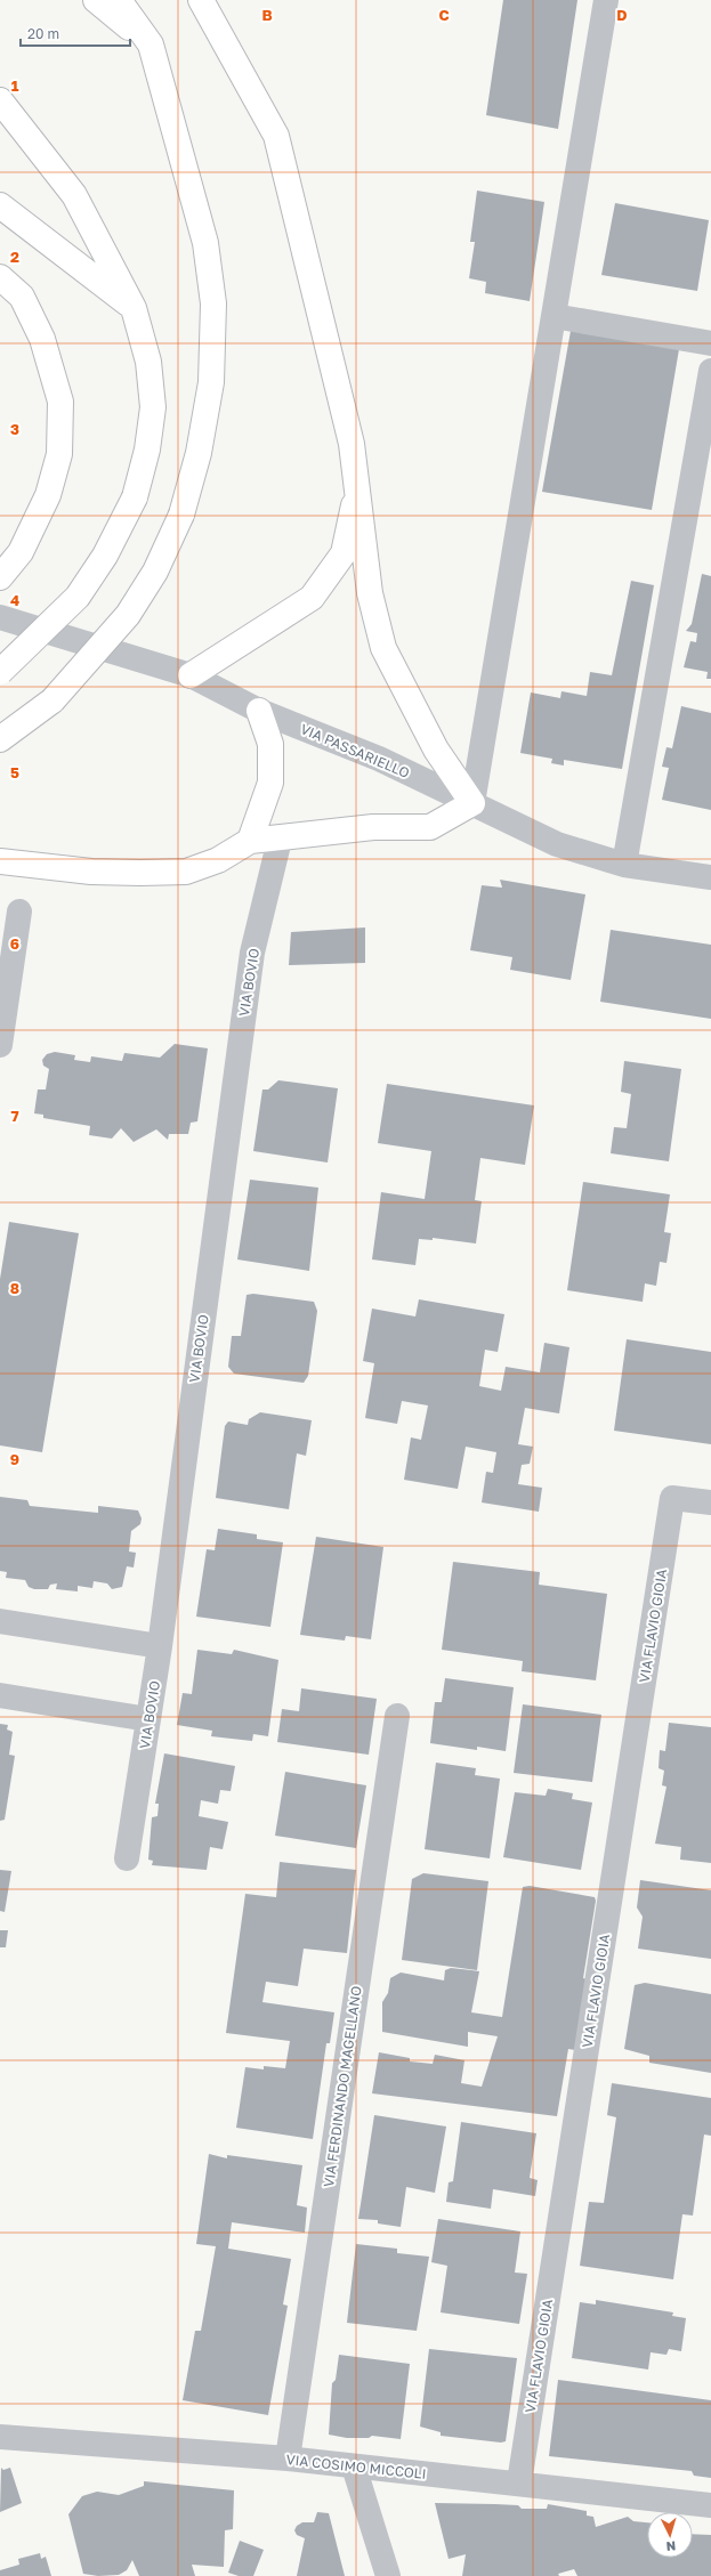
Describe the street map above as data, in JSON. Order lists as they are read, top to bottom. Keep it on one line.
{"streets":{"street":["VIA PASSARIELLO","VIA BOVIO","VIA FLAVIO GIOIA","VIA FERDINANDO MAGELLANO","VIA COSIMO MICCOLI"]},"crossings":[["VIA FLAVIO GIOIA","VIA COSIMO MICCOLI"],["VIA FERDINANDO MAGELLANO","VIA COSIMO MICCOLI"]],"scale_bar":"20 m","north":"bottom","grid":{"columns":["B","C","D"],"rows":["1","2","3","4","5","6","7","8","9"]}}
